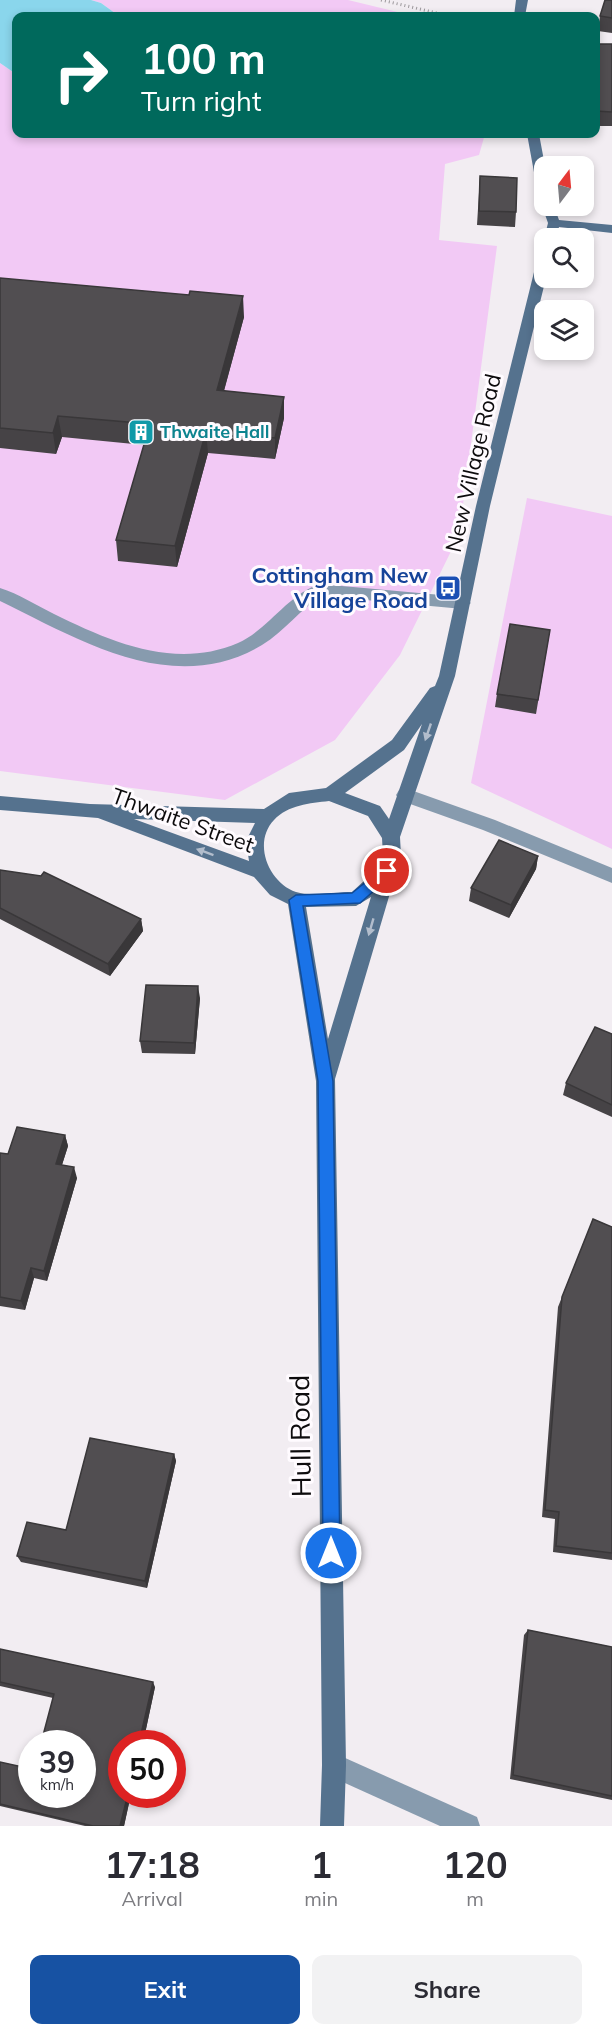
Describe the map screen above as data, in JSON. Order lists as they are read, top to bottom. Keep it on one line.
{"streets":{"main road":["New Village Road","Thwaite Street","Hull Road"]},"crossings":[["New Village Road","Thwaite Street"],["New Village Road","Hull Road"],["Thwaite Street","Hull Road"]],"places":{"building":["Thwaite Hall"],"bus stop":["Cottingham New Village Road"]},"north":"top","page":{"turn":["100 m","Turn right"],"speed":"39 km/h","limit":"50","eta":["17:18","Arrival","1","min","120","m"],"buttons":["Exit","Share"]}}
